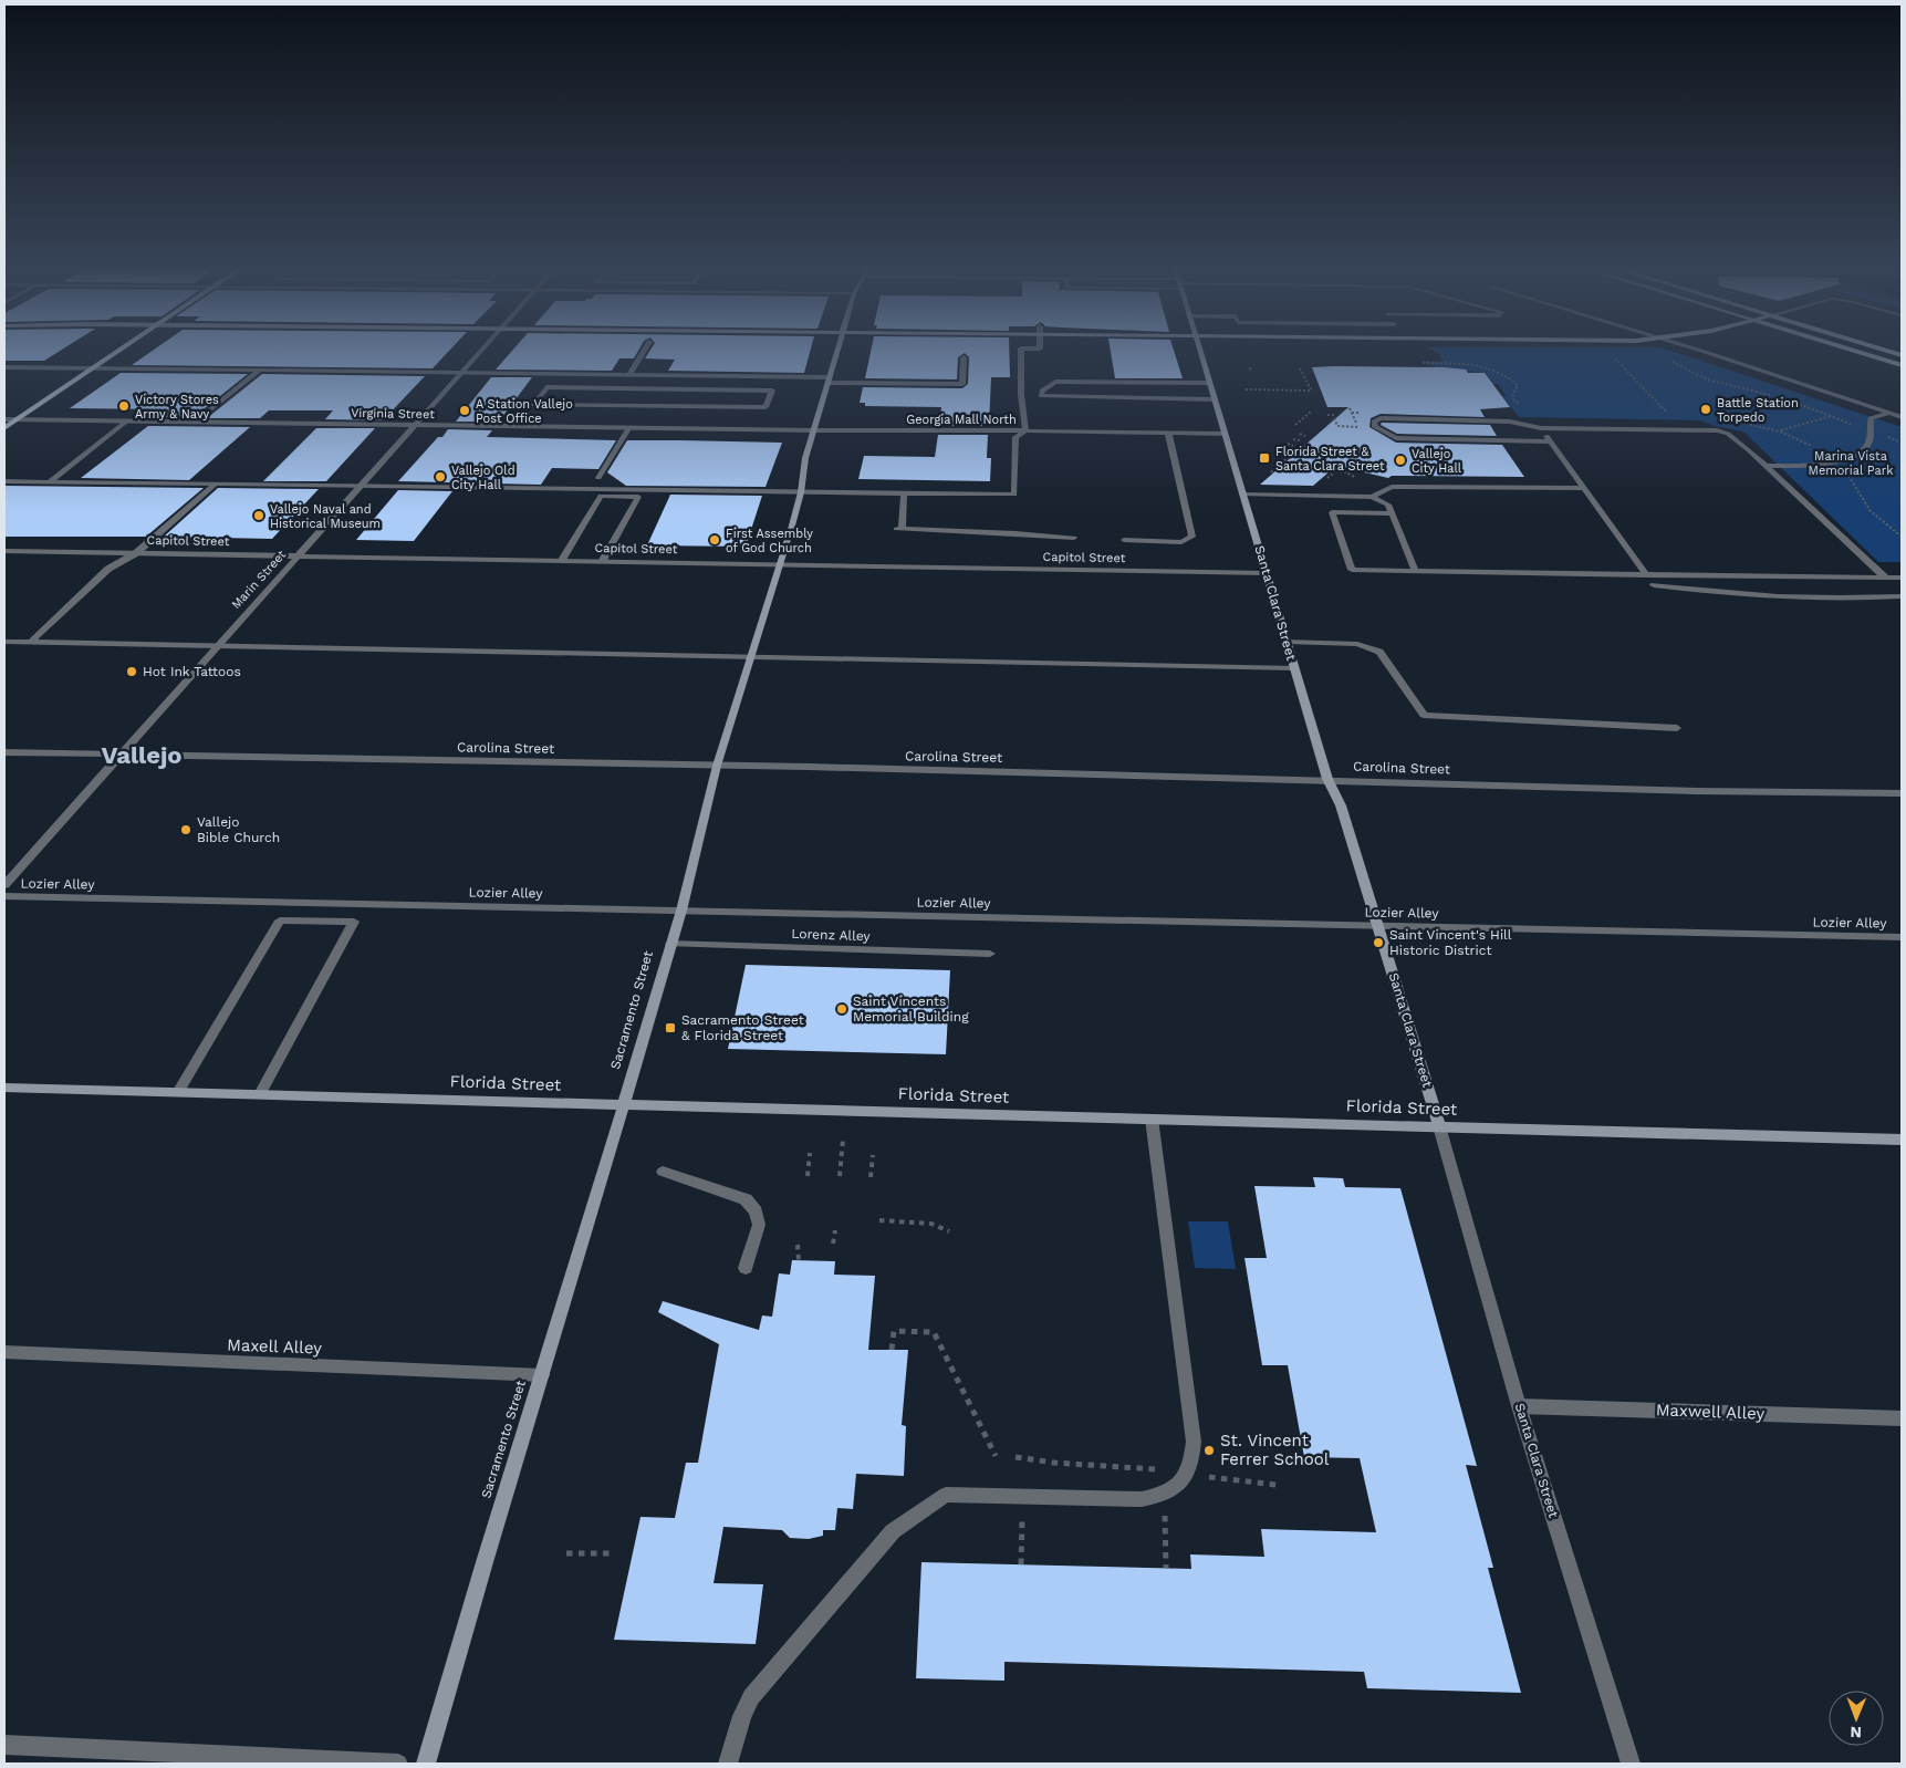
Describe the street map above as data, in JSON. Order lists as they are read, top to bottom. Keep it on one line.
{"streets":{"main road":["Santa Clara Street","Sacramento Street","Florida Street"],"street":["Virginia Street","Georgia Mall North","Capitol Street","Marin Street","Carolina Street","Lozier Alley","Lorenz Alley","Maxell Alley","Maxwell Alley"]},"crossings":[["Virginia Street","Georgia Mall North"],["Virginia Street","Marin Street"],["Virginia Street","Sacramento Street"],["Georgia Mall North","Sacramento Street"],["Capitol Street","Marin Street"],["Capitol Street","Santa Clara Street"],["Capitol Street","Sacramento Street"],["Marin Street","Carolina Street"],["Santa Clara Street","Carolina Street"],["Santa Clara Street","Lozier Alley"],["Santa Clara Street","Florida Street"],["Santa Clara Street","Maxwell Alley"],["Carolina Street","Sacramento Street"],["Lozier Alley","Sacramento Street"],["Lorenz Alley","Sacramento Street"],["Sacramento Street","Florida Street"],["Sacramento Street","Maxell Alley"]],"districts":["Vallejo"],"parks":["Marina Vista Memorial Park"],"places":{"other":["Victory Stores Army & Navy","Battle Station Torpedo","A Station Vallejo Post Office","Vallejo City Hall","Vallejo Old City Hall","Vallejo Naval and Historical Museum","First Assembly of God Church","Hot Ink Tattoos","Vallejo Bible Church","Saint Vincent's Hill Historic District","Saint Vincents Memorial Building","St. Vincent Ferrer School"],"transit":["Florida Street & Santa Clara Street","Sacramento Street & Florida Street"]},"north":"bottom"}
